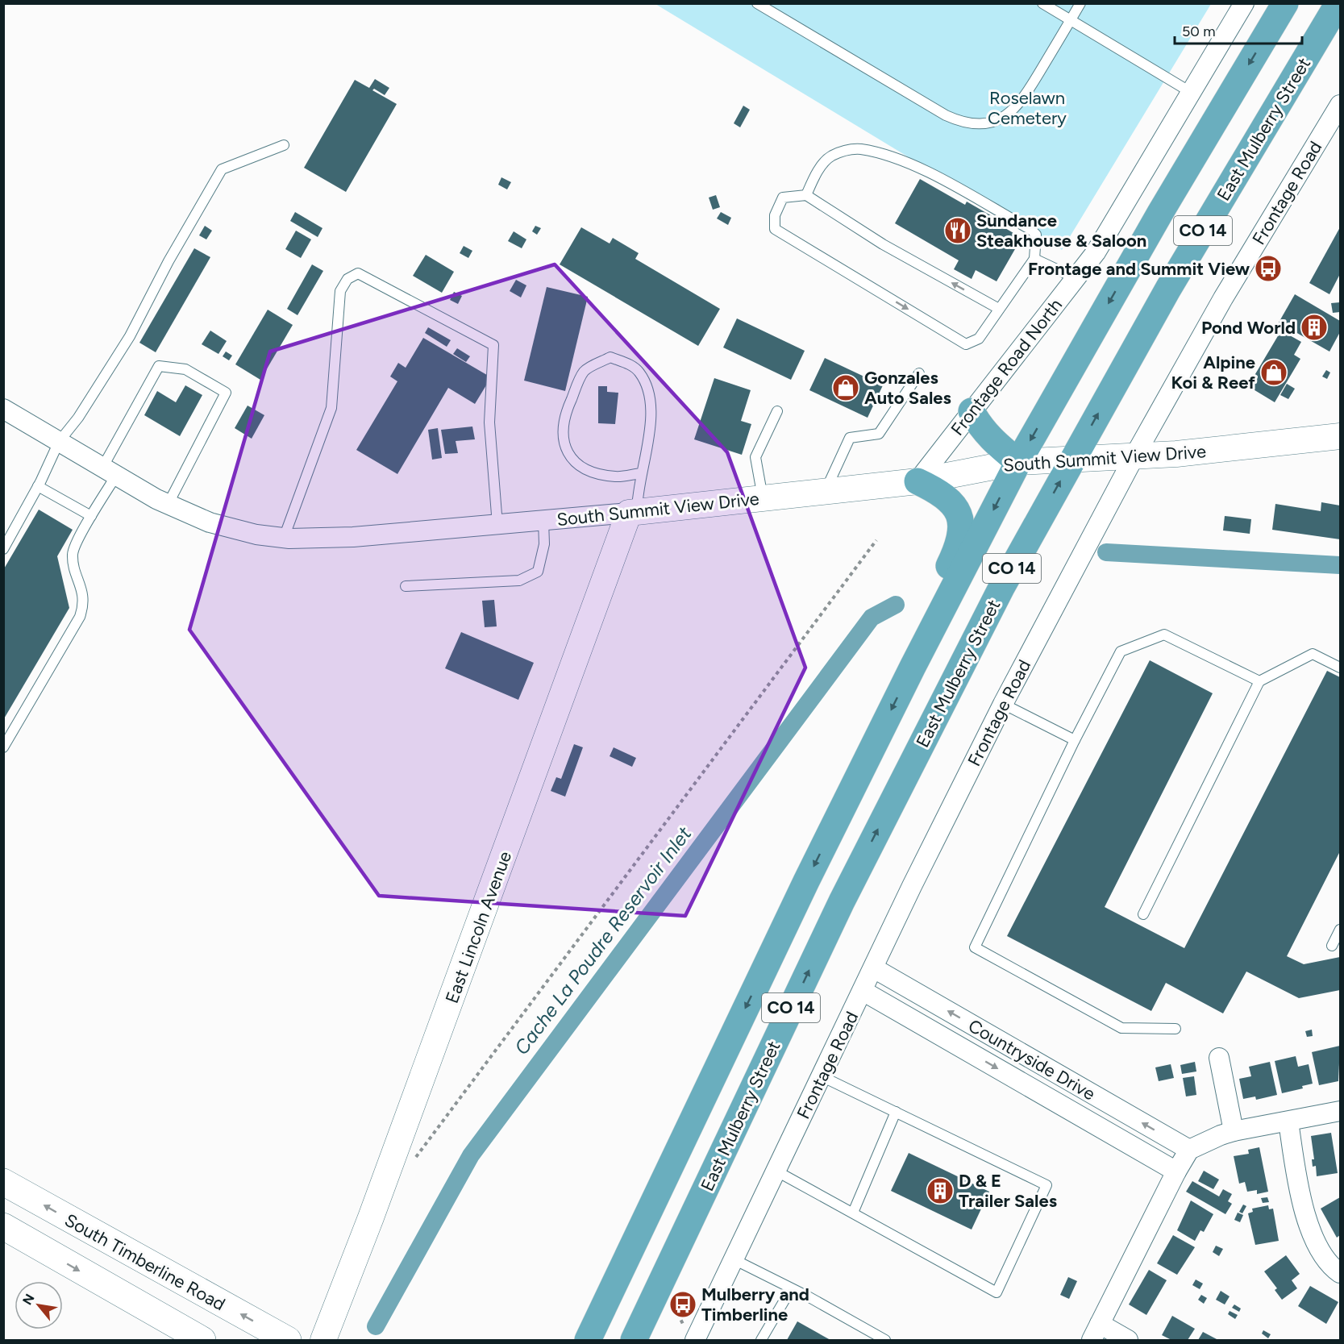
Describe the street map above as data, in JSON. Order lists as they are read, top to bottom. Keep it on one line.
{"streets":{"highway":["East Mulberry Street","CO 14"],"main road":["South Timberline Road"],"street":["Frontage Road","Frontage Road North","South Summit View Drive","East Lincoln Avenue","Countryside Drive"]},"crossings":[["East Mulberry Street","South Summit View Drive"],["Frontage Road","South Summit View Drive"],["Frontage Road","Countryside Drive"],["CO 14","South Summit View Drive"],["Frontage Road North","South Summit View Drive"],["South Summit View Drive","East Lincoln Avenue"]],"water":["Cache La Poudre Reservoir Inlet"],"parks":["Roselawn Cemetery"],"places":{"restaurant":["Sundance Steakhouse & Saloon"],"bus stop":["Frontage and Summit View","Mulberry and Timberline"],"building":["Pond World","D & E Trailer Sales"],"shop":["Alpine Koi & Reef","Gonzales Auto Sales"]},"scale_bar":"50 m","north":"top left"}
